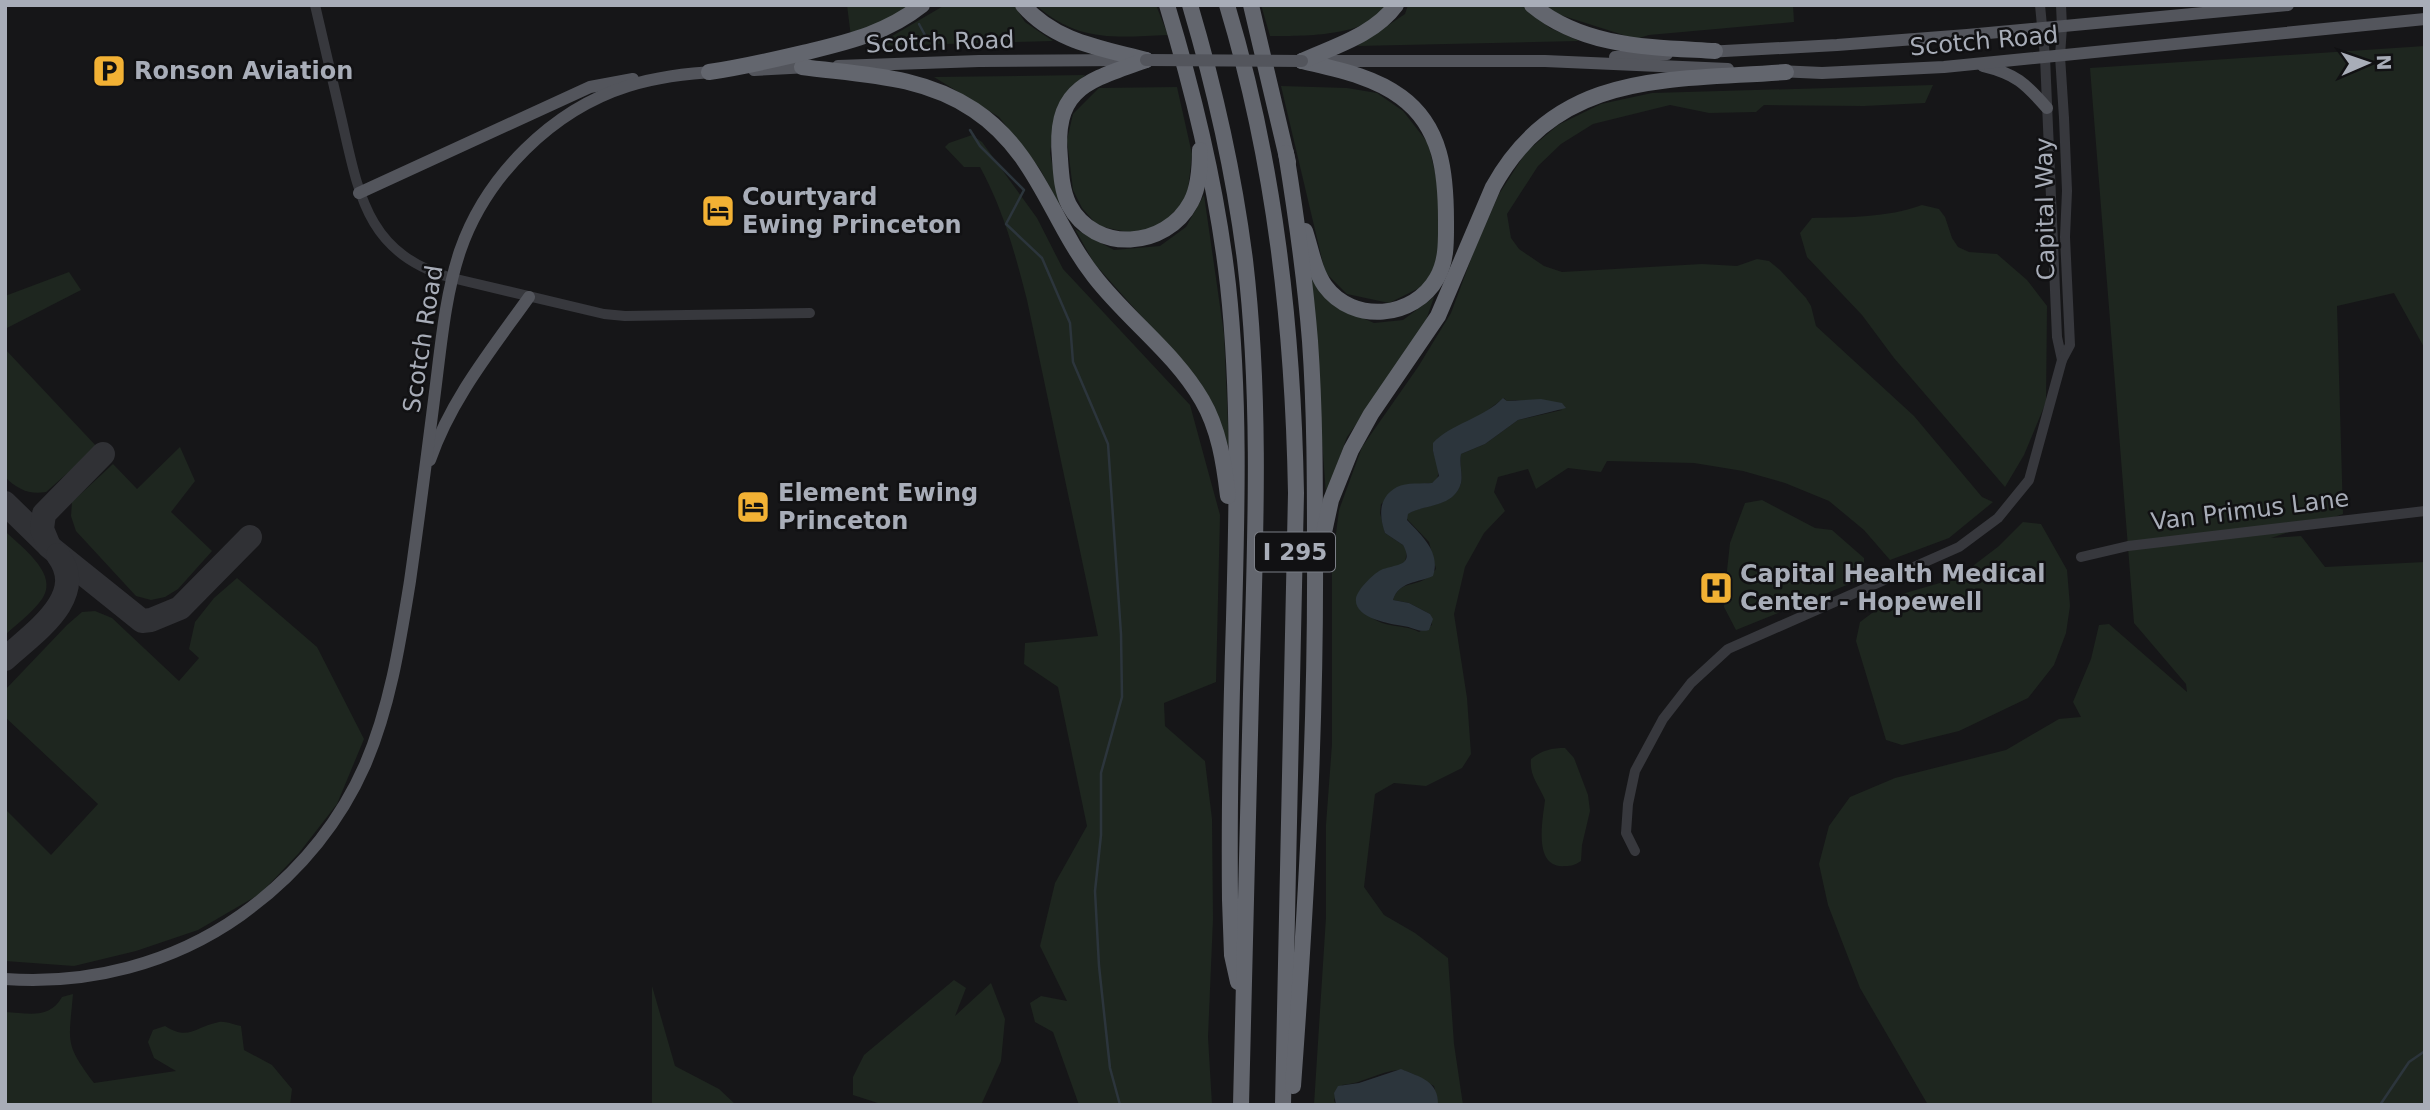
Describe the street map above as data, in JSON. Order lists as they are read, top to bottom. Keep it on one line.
{"streets":{"highway":["I 295"],"main road":["Scotch Road"],"street":["Capital Way","Van Primus Lane"]},"crossings":[["Scotch Road","Capital Way"]],"places":{"parking":["Ronson Aviation"],"hotel":["Courtyard Ewing Princeton","Element Ewing Princeton"],"hospital":["Capital Health Medical Center - Hopewell"]},"north":"right"}
